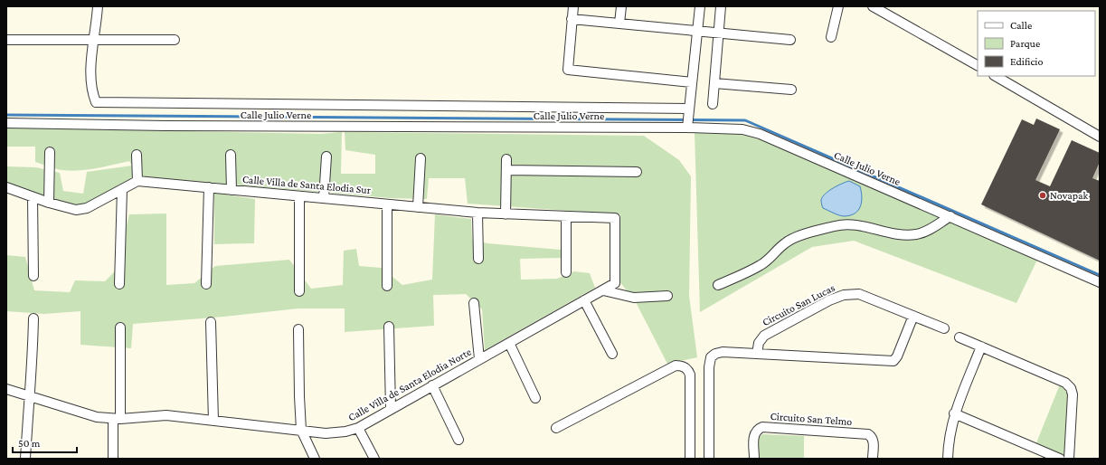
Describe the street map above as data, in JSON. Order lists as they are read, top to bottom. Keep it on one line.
{"streets":{"street":["Calle Julio Verne","Calle Villa de Santa Elodia Sur","Circuito San Lucas","Calle Villa de Santa Elodia Norte","Circuito San Telmo"]},"crossings":[["Calle Villa de Santa Elodia Sur","Calle Villa de Santa Elodia Norte"]],"places":["Novapak"],"legend":["Calle","Parque","Edificio"],"scale_bar":"50 m"}
